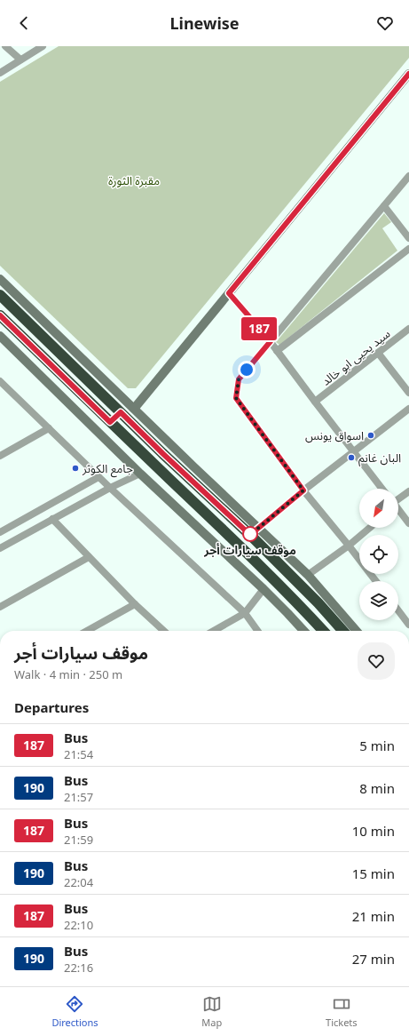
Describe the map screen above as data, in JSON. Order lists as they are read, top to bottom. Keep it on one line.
{"streets":{"street":["سيد يحيى ابو خالد"]},"parks":["مقبرة الثورة"],"places":["اسواق يونس","البان غانم","جامع الكوثر","موقف سيارات أجر"],"lines":["bus line 187"],"north":"bottom left","page":{"header":"Linewise","on_map":"187","heading":[["موقف سيارات أجر","Walk · 4 min · 250 m"],"Departures"],"list":[{"mark":"187","name":"Bus","note":"21:54","value":"5 min"},{"mark":"190","name":"Bus","note":"21:57","value":"8 min"},{"mark":"187","name":"Bus","note":"21:59","value":"10 min"},{"mark":"190","name":"Bus","note":"22:04","value":"15 min"},{"mark":"187","name":"Bus","note":"22:10","value":"21 min"},{"mark":"190","name":"Bus","note":"22:16","value":"27 min"}],"tabs":["Directions","Map","Tickets"]}}
